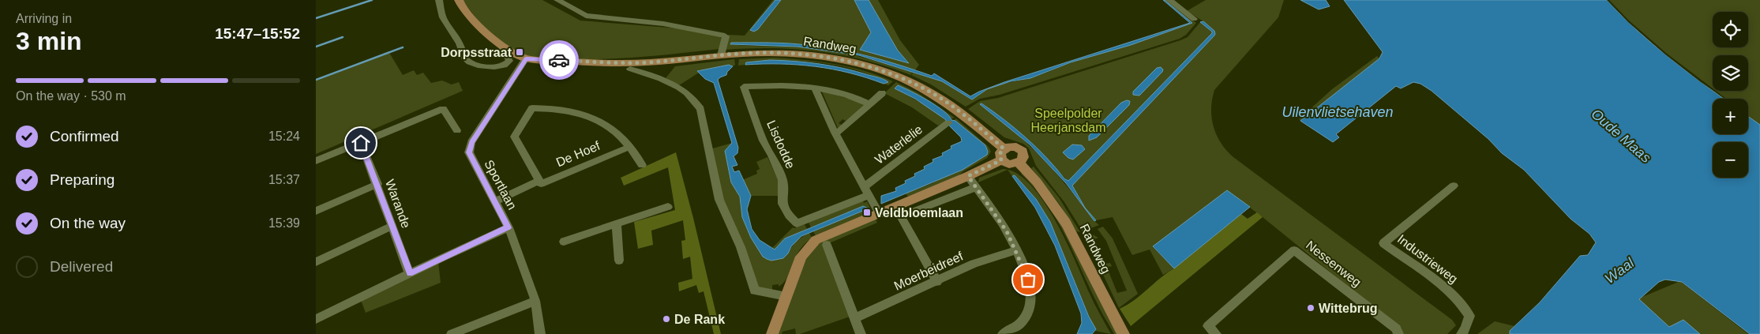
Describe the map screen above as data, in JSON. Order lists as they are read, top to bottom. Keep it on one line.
{"streets":{"main road":["Randweg"],"street":["Lisdodde","Waterlelie","De Hoef","Sportlaan","Warande","Industrieweg","Nessenweg","Moerbeidreef"]},"crossings":[["Lisdodde","Waterlelie"],["De Hoef","Sportlaan"]],"water":["Uilenvlietsehaven","Oude Maas","Waal"],"parks":["Speelpolder Heerjansdam"],"places":{"transit":["Dorpsstraat","Veldbloemlaan"],"other":["Wittebrug","De Rank"]},"page":{"heading":["3 min","Arriving in","15:47–15:52"],"map_buttons":["+","−"],"bar":"On the way · 530 m","list":[["Confirmed","15:24"],["Preparing","15:37"],["On the way","15:39"],"Delivered"]}}
